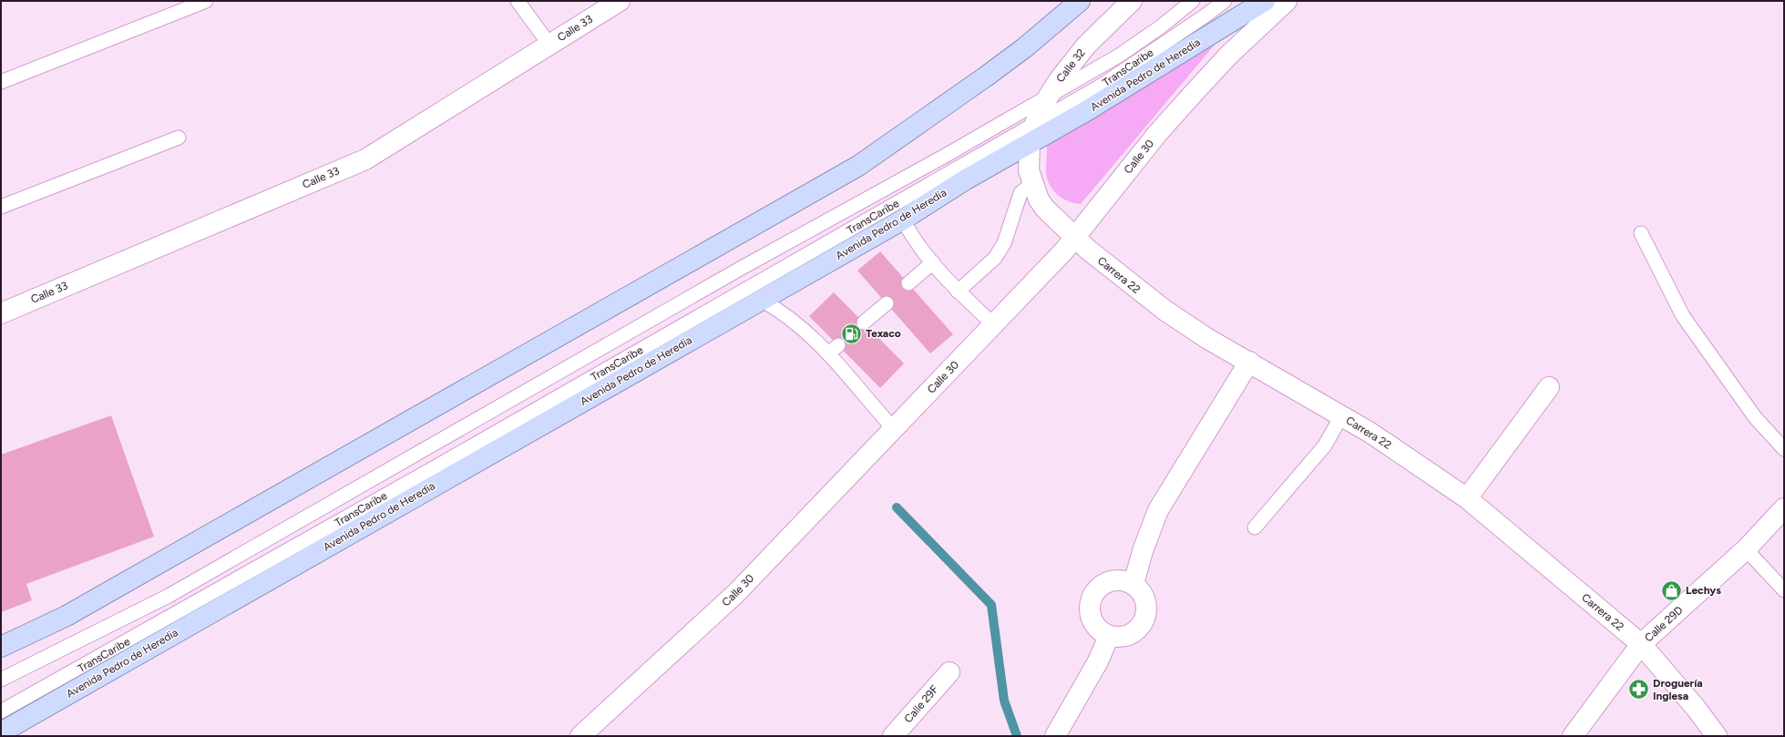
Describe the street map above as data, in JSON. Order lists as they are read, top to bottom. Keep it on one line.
{"streets":{"highway":["Avenida Pedro de Heredia"],"street":["Calle 33","Calle 32","Calle 30","Carrera 22","Calle 29D","Calle 29F"],"lane":["TransCaribe"]},"crossings":[["Calle 32","TransCaribe"],["Calle 32","Avenida Pedro de Heredia"],["Calle 32","Carrera 22"],["Avenida Pedro de Heredia","Carrera 22"],["Calle 30","Carrera 22"],["Carrera 22","Calle 29D"]],"places":{"fuel station":["Texaco"],"shop":["Lechys"],"pharmacy":["Droguería Inglesa"]}}
